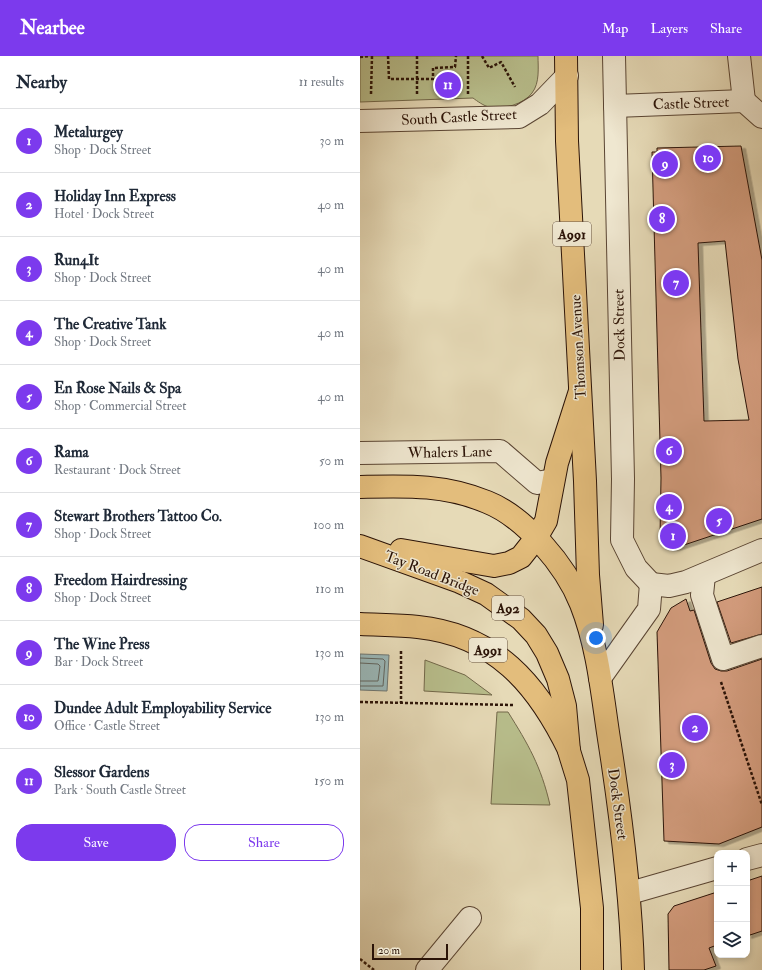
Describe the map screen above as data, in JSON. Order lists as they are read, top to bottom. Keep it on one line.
{"streets":{"main road":["A991","Dock Street","Thomson Avenue","Tay Road Bridge","A92"],"street":["Castle Street","South Castle Street","Whalers Lane"]},"crossings":[["Castle Street","Dock Street"],["South Castle Street","Thomson Avenue"],["A991","Tay Road Bridge"],["A991","A92"],["Dock Street","Thomson Avenue"],["Thomson Avenue","A92"],["Whalers Lane","A92"],["Tay Road Bridge","A92"]],"scale_bar":"20 m","page":{"header":"Nearbee","nav":["Map","Layers","Share"],"heading":["Nearby","11 results"],"pins":["11","10","9","8","7","6","4","5","1","2","3"],"list":[{"mark":"1","name":"Metalurgey","note":"Shop · Dock Street","value":"30 m"},{"mark":"2","name":"Holiday Inn Express","note":"Hotel · Dock Street","value":"40 m"},{"mark":"3","name":"Run4It","note":"Shop · Dock Street","value":"40 m"},{"mark":"4","name":"The Creative Tank","note":"Shop · Dock Street","value":"40 m"},{"mark":"5","name":"En Rose Nails & Spa","note":"Shop · Commercial Street","value":"40 m"},{"mark":"6","name":"Rama","note":"Restaurant · Dock Street","value":"50 m"},{"mark":"7","name":"Stewart Brothers Tattoo Co.","note":"Shop · Dock Street","value":"100 m"},{"mark":"8","name":"Freedom Hairdressing","note":"Shop · Dock Street","value":"110 m"},{"mark":"9","name":"The Wine Press","note":"Bar · Dock Street","value":"130 m"},{"mark":"10","name":"Dundee Adult Employability Service","note":"Office · Castle Street","value":"130 m"},{"mark":"11","name":"Slessor Gardens","note":"Park · South Castle Street","value":"150 m"}],"buttons":["Save","Share"],"map_buttons":["+","−"],"scale":"20 m"}}
